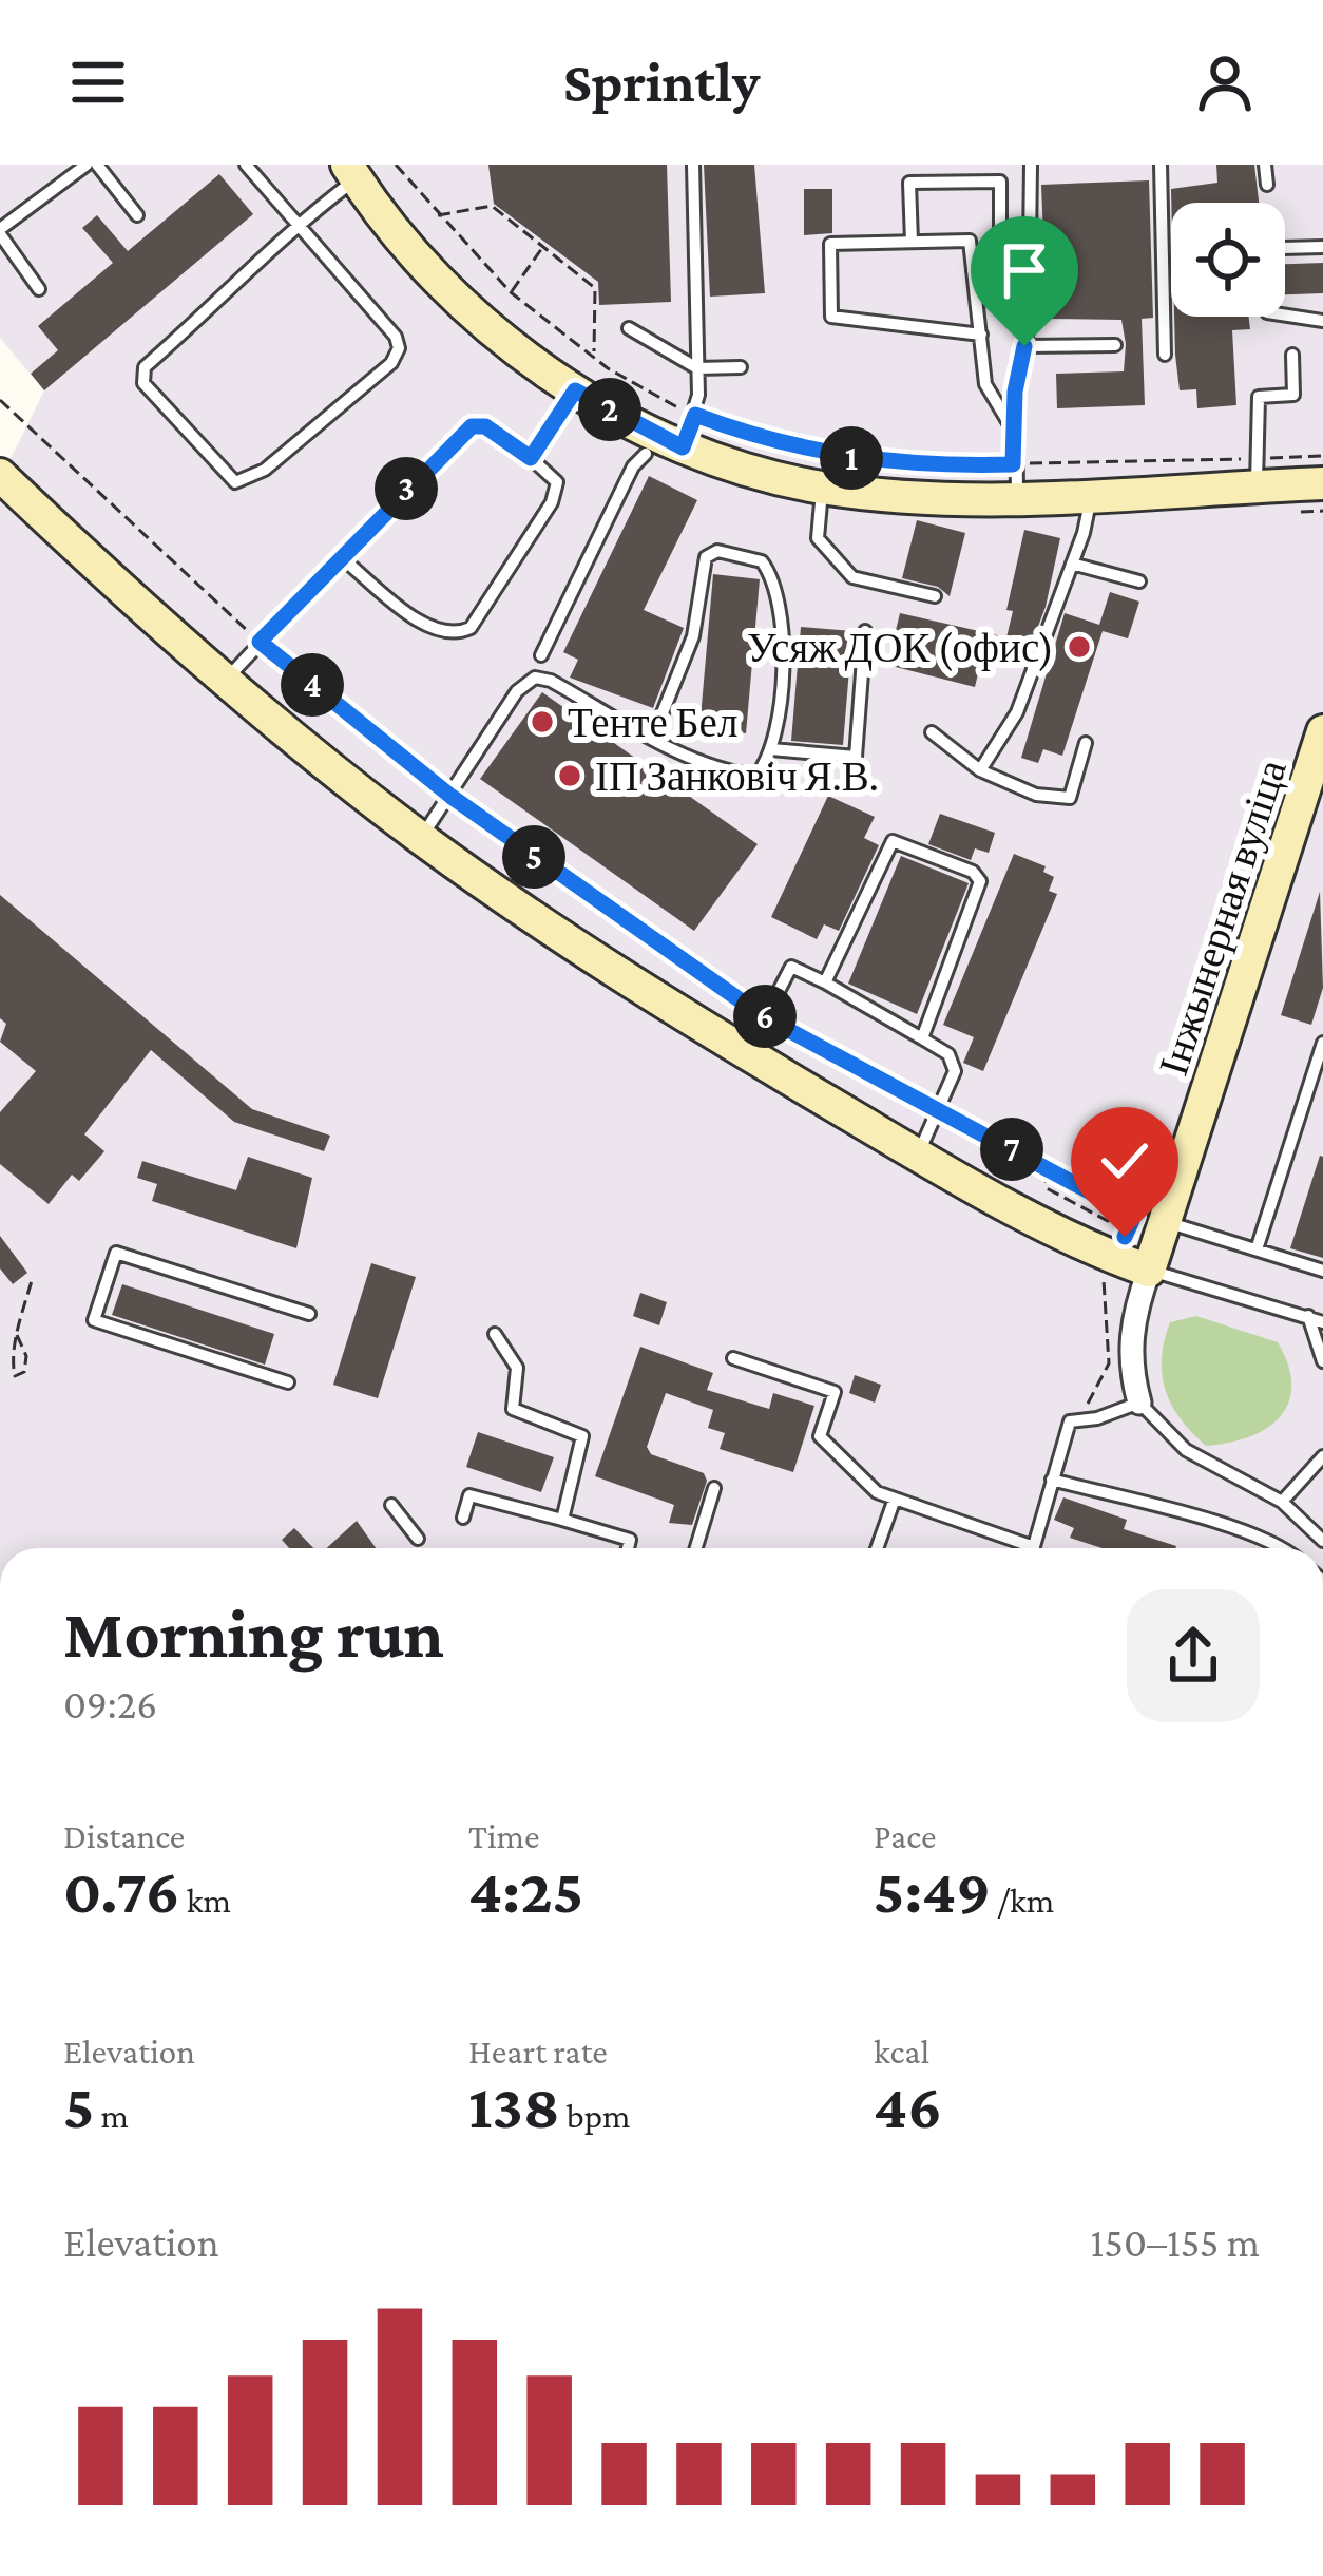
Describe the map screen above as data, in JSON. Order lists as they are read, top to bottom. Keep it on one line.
{"streets":{"street":["Інжынерная вуліца"]},"places":["Усяж ДОК (офис)","Тенте Бел","ІП Занковіч Я.В."],"page":{"header":"Sprintly","pins":["2","1","3","4","5","6","7"],"heading":["Morning run","09:26"],"stats":[["Distance","0.76 km"],["Time","4:25"],["Pace","5:49 /km"],["Elevation","5 m"],["Heart rate","138 bpm"],["kcal","46"]],"chart":["Elevation","150–155 m"]}}
